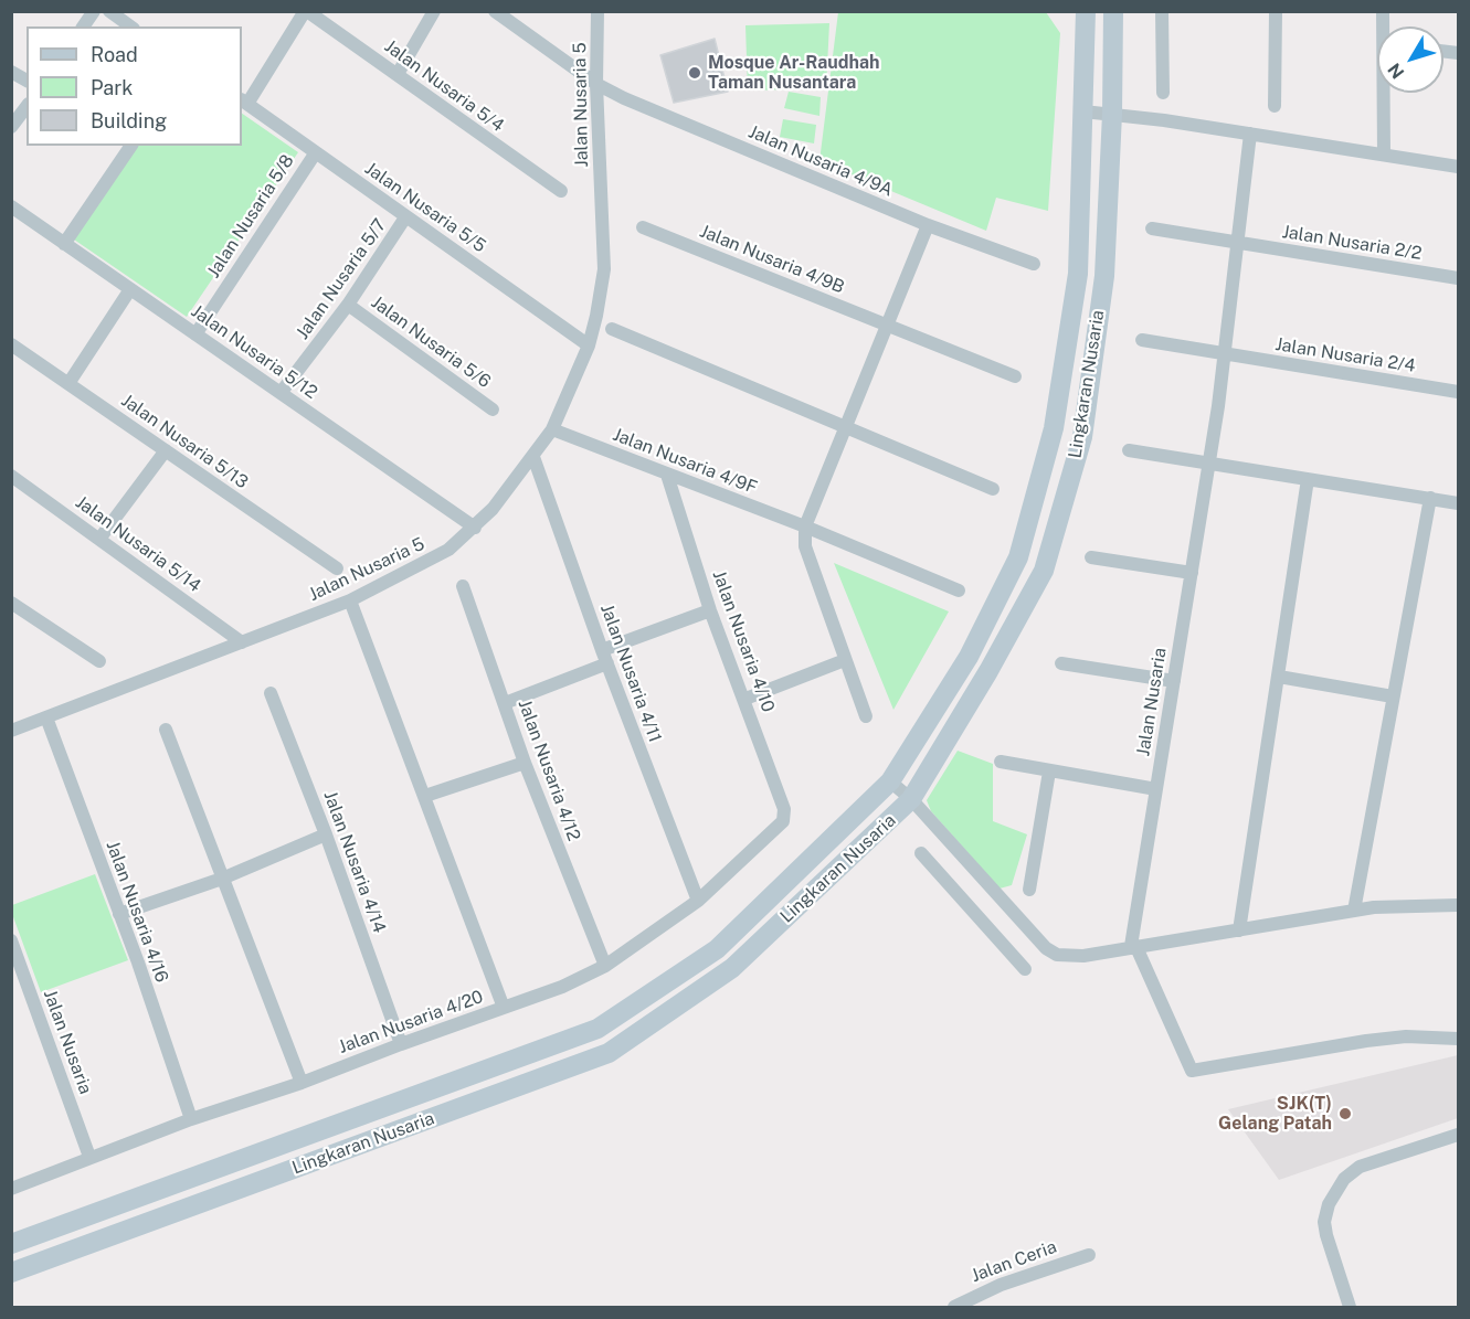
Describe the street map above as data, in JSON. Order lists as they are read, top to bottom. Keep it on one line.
{"streets":{"main road":["Lingkaran Nusaria"],"street":["Jalan Nusaria 5/4","Jalan Nusaria 5","Jalan Nusaria 4/9A","Jalan Nusaria 5/5","Jalan Nusaria 5/8","Jalan Nusaria 2/2","Jalan Nusaria 4/9B","Jalan Nusaria 5/7","Jalan Nusaria 5/6","Jalan Nusaria 5/12","Jalan Nusaria 2/4","Jalan Nusaria 5/13","Jalan Nusaria 4/9F","Jalan Nusaria 5/14","Jalan Nusaria 4/10","Jalan Nusaria 4/11","Jalan Nusaria","Jalan Nusaria 4/12","Jalan Nusaria 4/14","Jalan Nusaria 4/16","Jalan Nusaria 4/20","Jalan Ceria"]},"crossings":[["Jalan Nusaria 5","Jalan Nusaria 4/9A"],["Jalan Nusaria 5","Jalan Nusaria 5/5"],["Jalan Nusaria 5","Jalan Nusaria 5/12"],["Jalan Nusaria 5","Jalan Nusaria 4/9F"],["Jalan Nusaria 5","Jalan Nusaria 5/14"],["Jalan Nusaria 5","Jalan Nusaria 4/11"],["Jalan Nusaria 5","Jalan Nusaria 4/16"],["Jalan Nusaria 5/5","Jalan Nusaria 5/8"],["Jalan Nusaria 5/5","Jalan Nusaria 5/7"],["Jalan Nusaria 5/8","Jalan Nusaria 5/12"],["Jalan Nusaria 2/2","Jalan Nusaria"],["Jalan Nusaria 5/7","Jalan Nusaria 5/6"],["Jalan Nusaria 5/7","Jalan Nusaria 5/12"],["Jalan Nusaria 2/4","Jalan Nusaria"],["Jalan Nusaria 4/9F","Jalan Nusaria 4/10"],["Jalan Nusaria 4/10","Jalan Nusaria 4/20"],["Jalan Nusaria 4/11","Jalan Nusaria 4/20"],["Jalan Nusaria","Jalan Nusaria 4/20"],["Jalan Nusaria 4/12","Jalan Nusaria 4/20"],["Jalan Nusaria 4/14","Jalan Nusaria 4/20"],["Jalan Nusaria 4/16","Jalan Nusaria 4/20"]],"places":["Mosque Ar-Raudhah Taman Nusantara","SJK(T) Gelang Patah"],"legend":["Road","Park","Building"],"north":"bottom left"}
